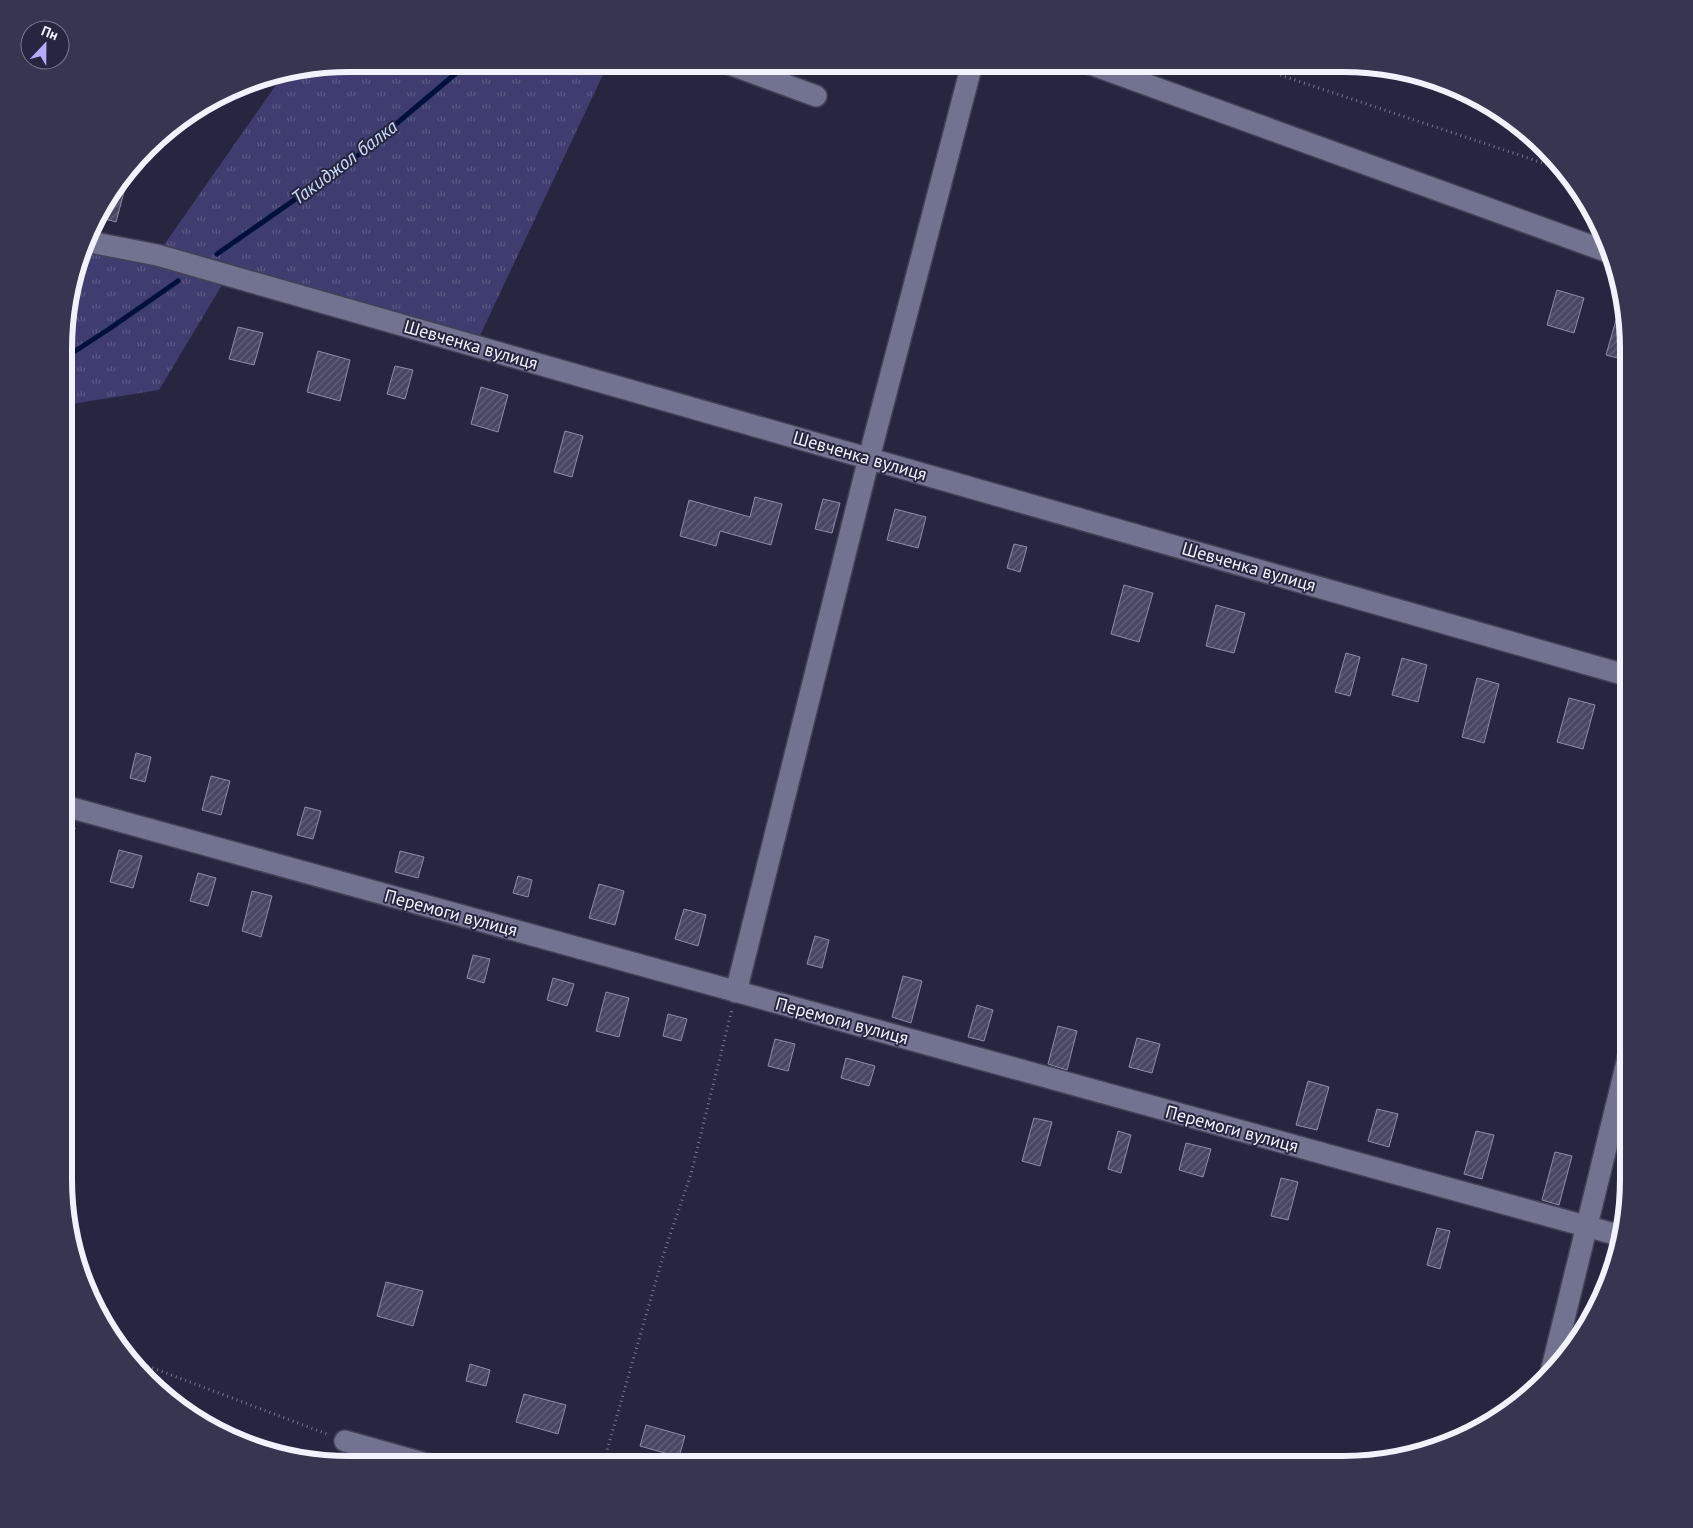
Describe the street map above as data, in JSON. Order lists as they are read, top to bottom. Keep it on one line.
{"streets":{"street":["Шевченка вулиця","Перемоги вулиця"]},"water":["Такиджол балка"],"north":"top"}
